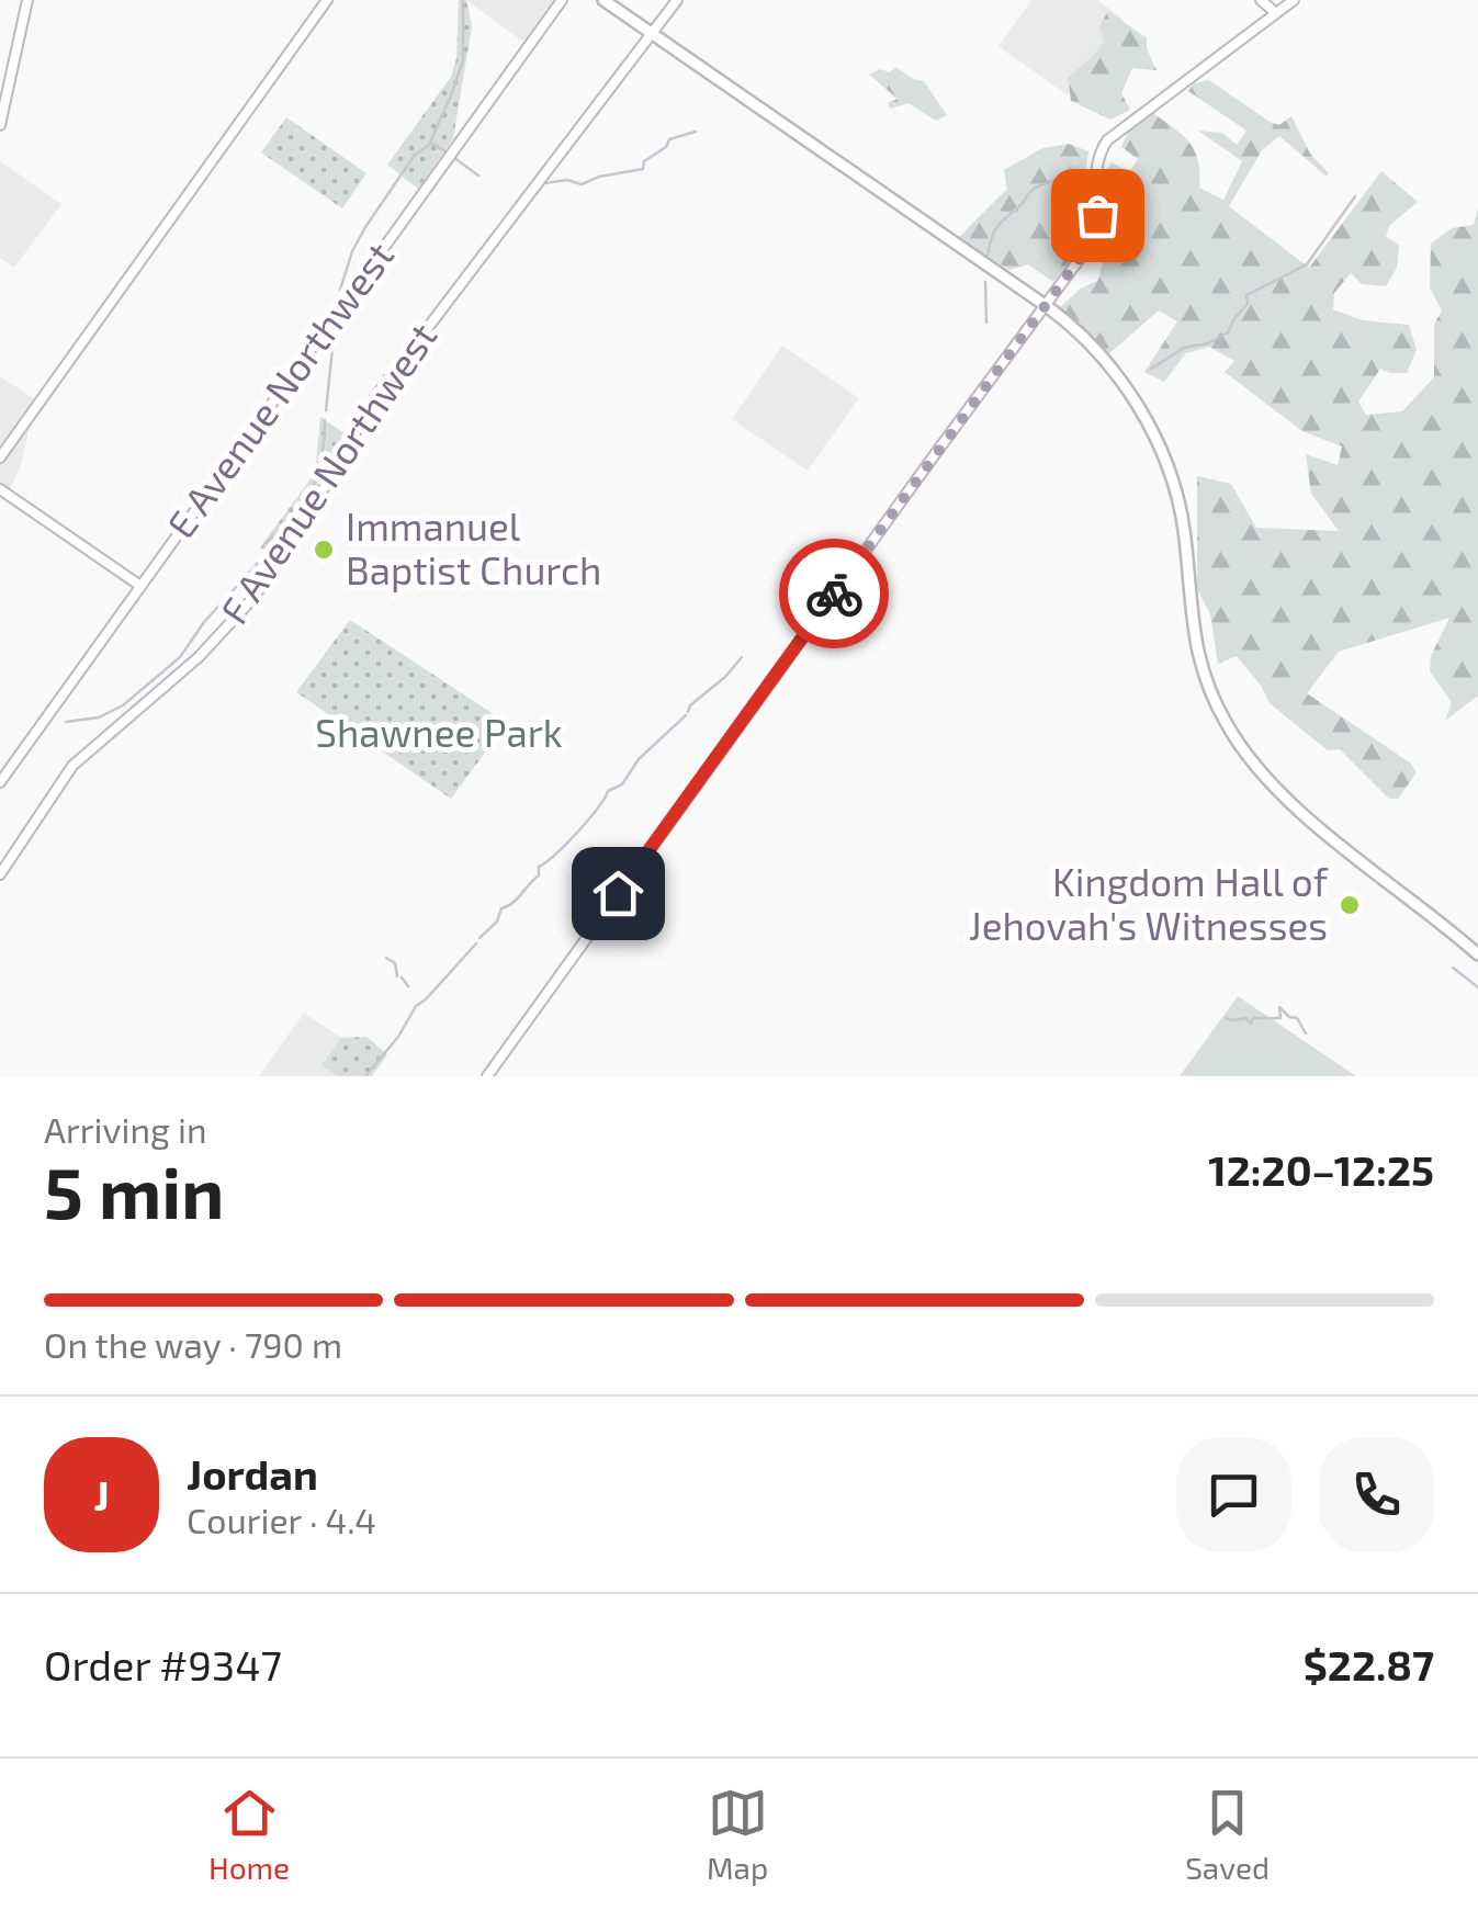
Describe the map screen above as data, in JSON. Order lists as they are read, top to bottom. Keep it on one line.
{"streets":{"street":["E Avenue Northwest","F Avenue Northwest"]},"parks":["Shawnee Park"],"places":["Immanuel Baptist Church","Kingdom Hall of Jehovah's Witnesses"],"page":{"heading":["5 min","Arriving in","12:20–12:25"],"panel":["Jordan","Courier · 4.4","Order #9347","$22.87"],"bar":"On the way · 790 m","round":"J","tabs":["Home","Map","Saved"]}}
